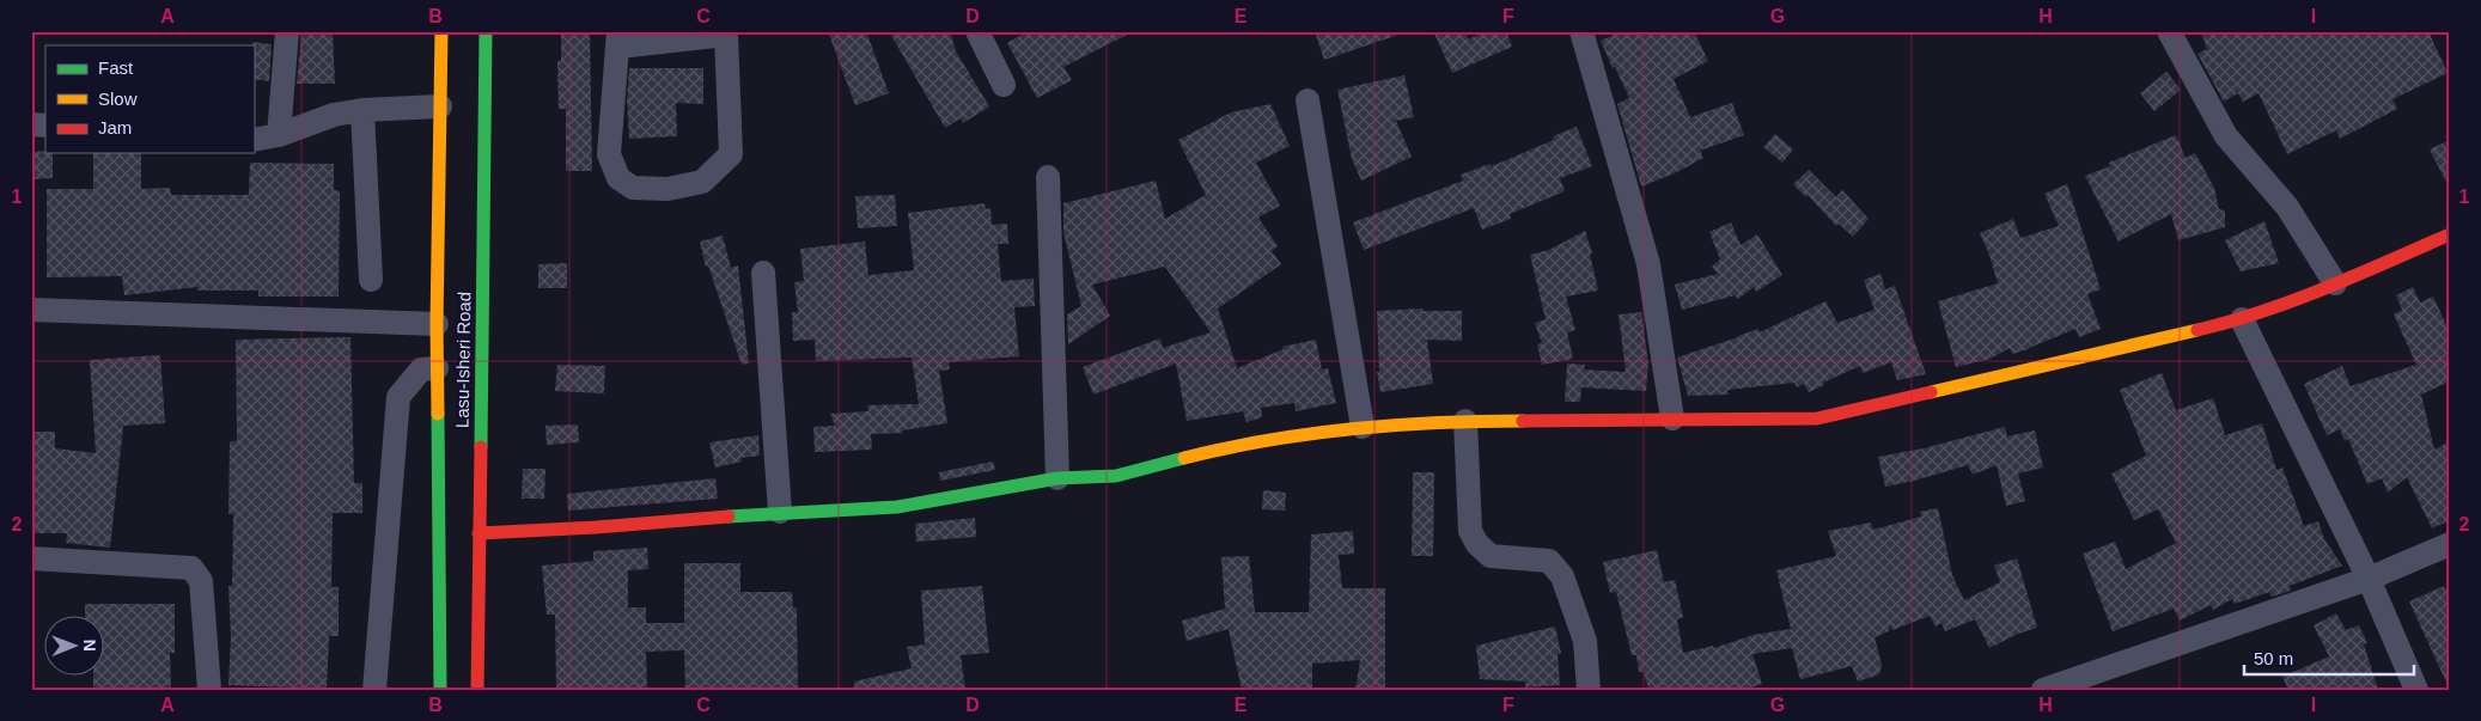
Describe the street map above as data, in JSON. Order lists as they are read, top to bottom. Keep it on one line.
{"streets":{"street":["Lasu-Isheri Road"]},"legend":["Fast","Slow","Jam"],"scale_bar":"50 m","north":"right","grid":{"columns":["A","B","C","D","E","F","G","H","I"],"rows":["1","2"]}}
